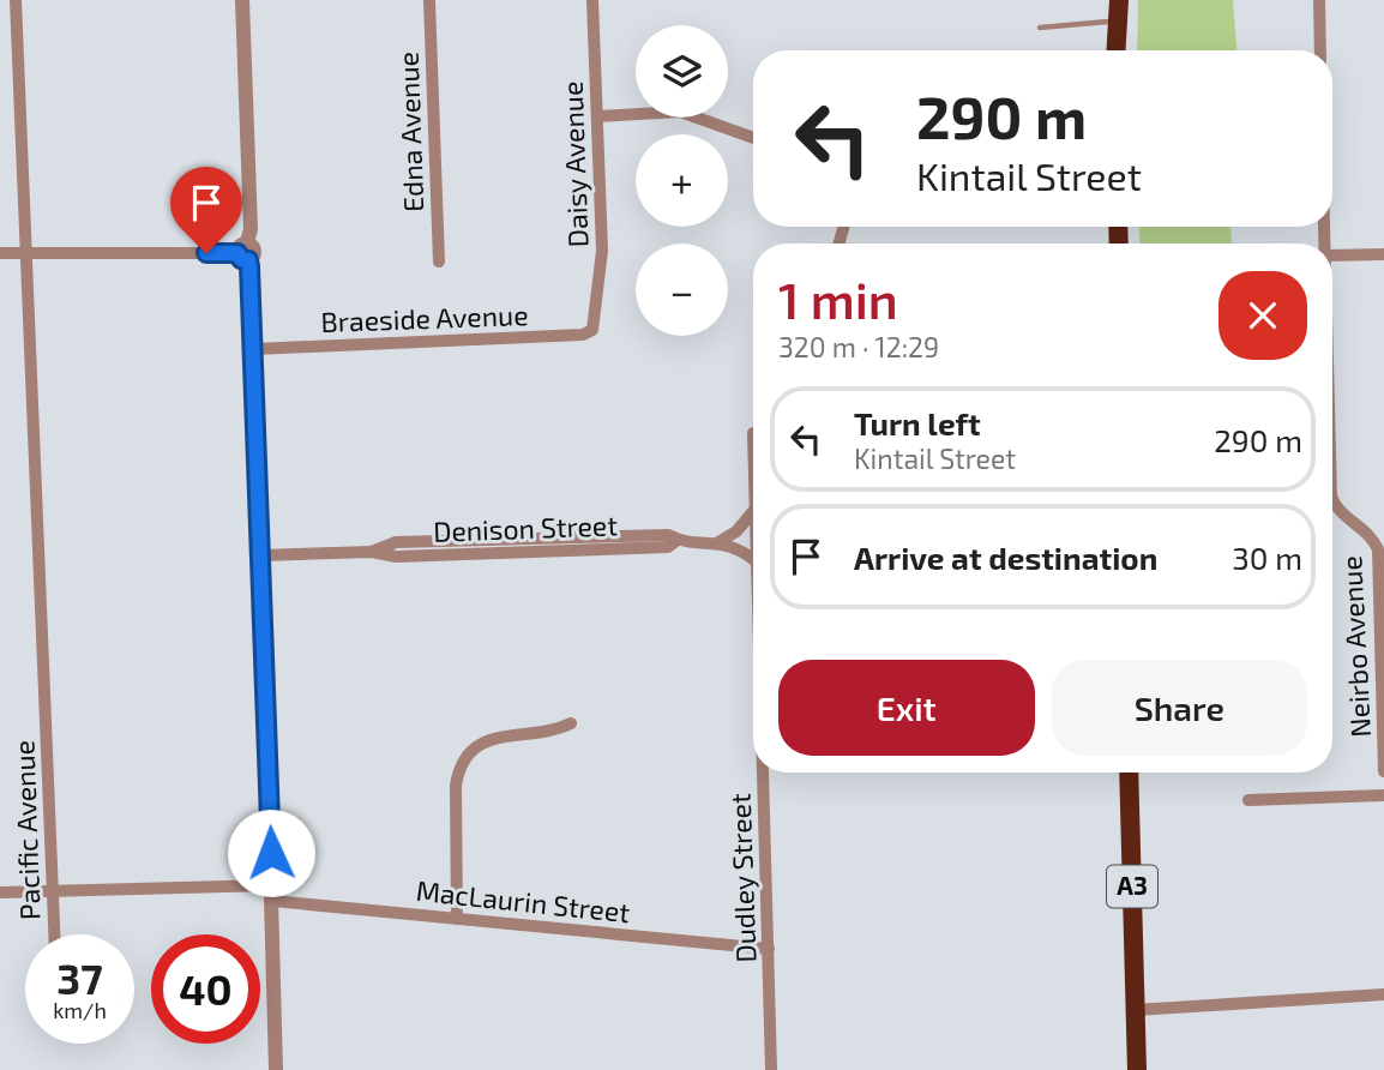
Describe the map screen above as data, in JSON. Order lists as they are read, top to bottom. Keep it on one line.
{"streets":{"highway":["A3"],"street":["Edna Avenue","Daisy Avenue","Braeside Avenue","Denison Street","Neirbo Avenue","Pacific Avenue","Dudley Street","MacLaurin Street"]},"crossings":[["Daisy Avenue","Braeside Avenue"],["Pacific Avenue","MacLaurin Street"],["Dudley Street","MacLaurin Street"]],"page":{"map_buttons":["+","−"],"turn":["290 m","Kintail Street"],"heading":["1 min","320 m · 12:29"],"list":[{"name":"Turn left","note":"Kintail Street","value":"290 m"},{"name":"Arrive at destination","value":"30 m"}],"buttons":["Exit","Share"],"speed":"37 km/h","limit":"40"}}
